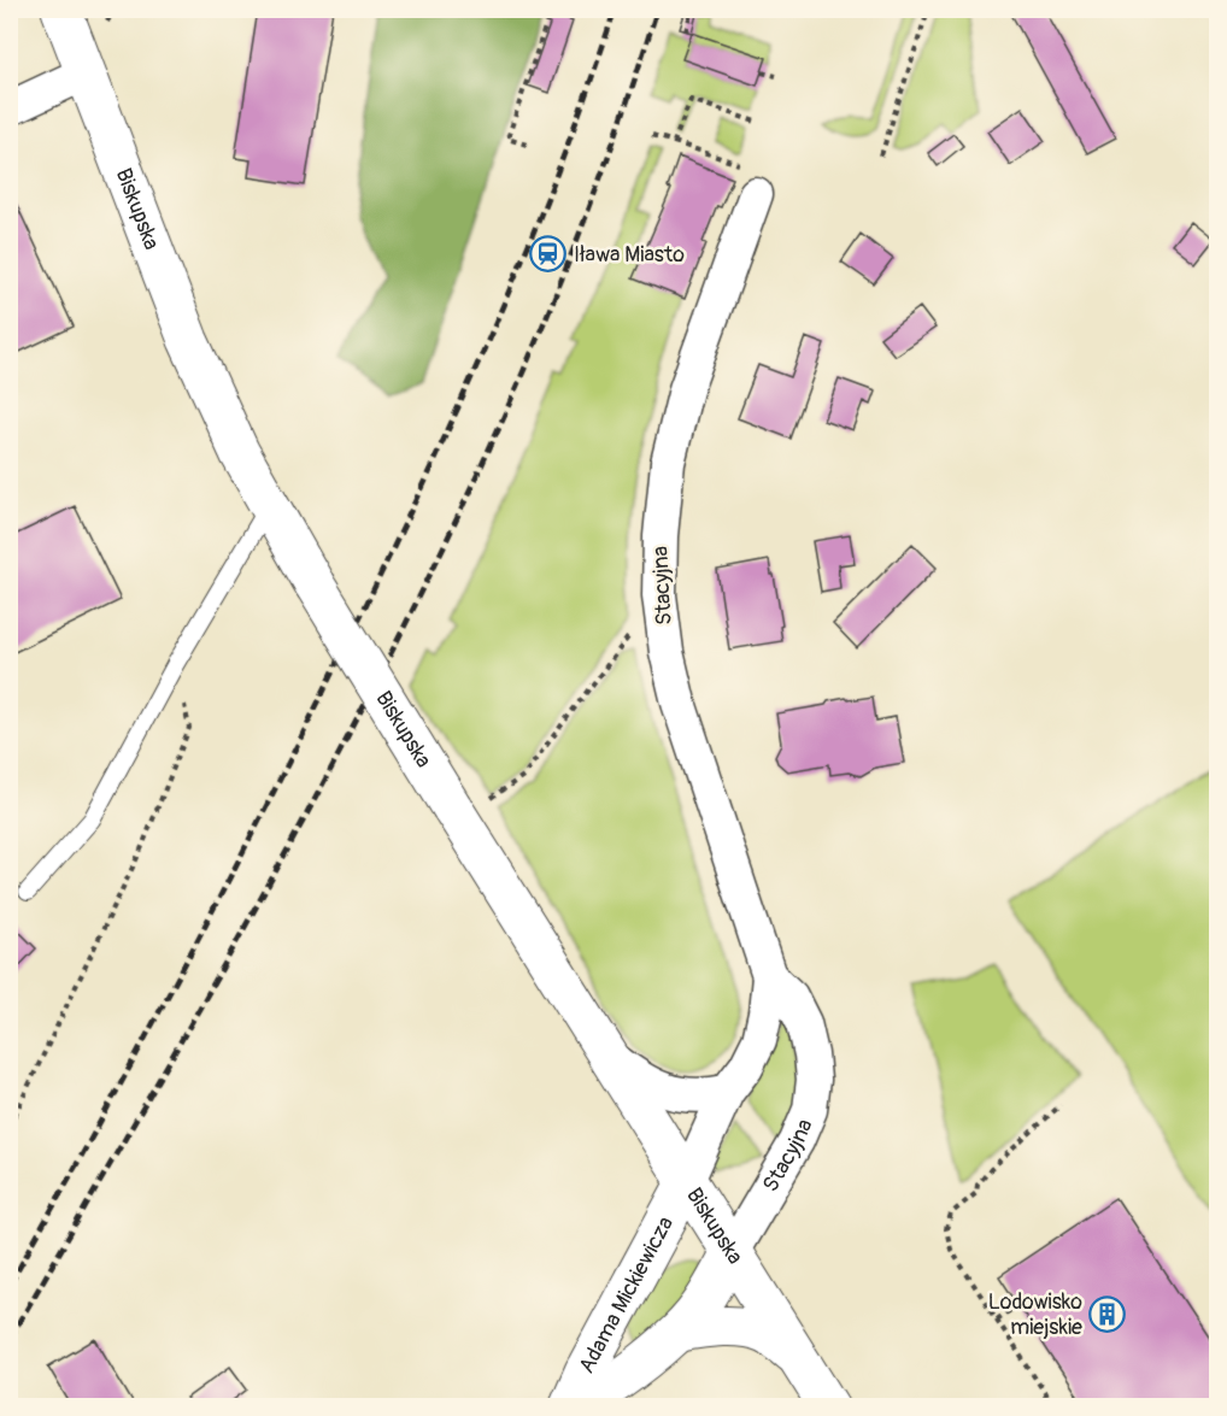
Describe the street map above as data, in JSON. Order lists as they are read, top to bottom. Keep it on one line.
{"streets":{"street":["Biskupska","Stacyjna","Adama Mickiewicza"]},"crossings":[["Biskupska","Stacyjna"],["Biskupska","Adama Mickiewicza"],["Stacyjna","Adama Mickiewicza"]],"places":{"station":["Iława Miasto"],"building":["Lodowisko miejskie"]}}
